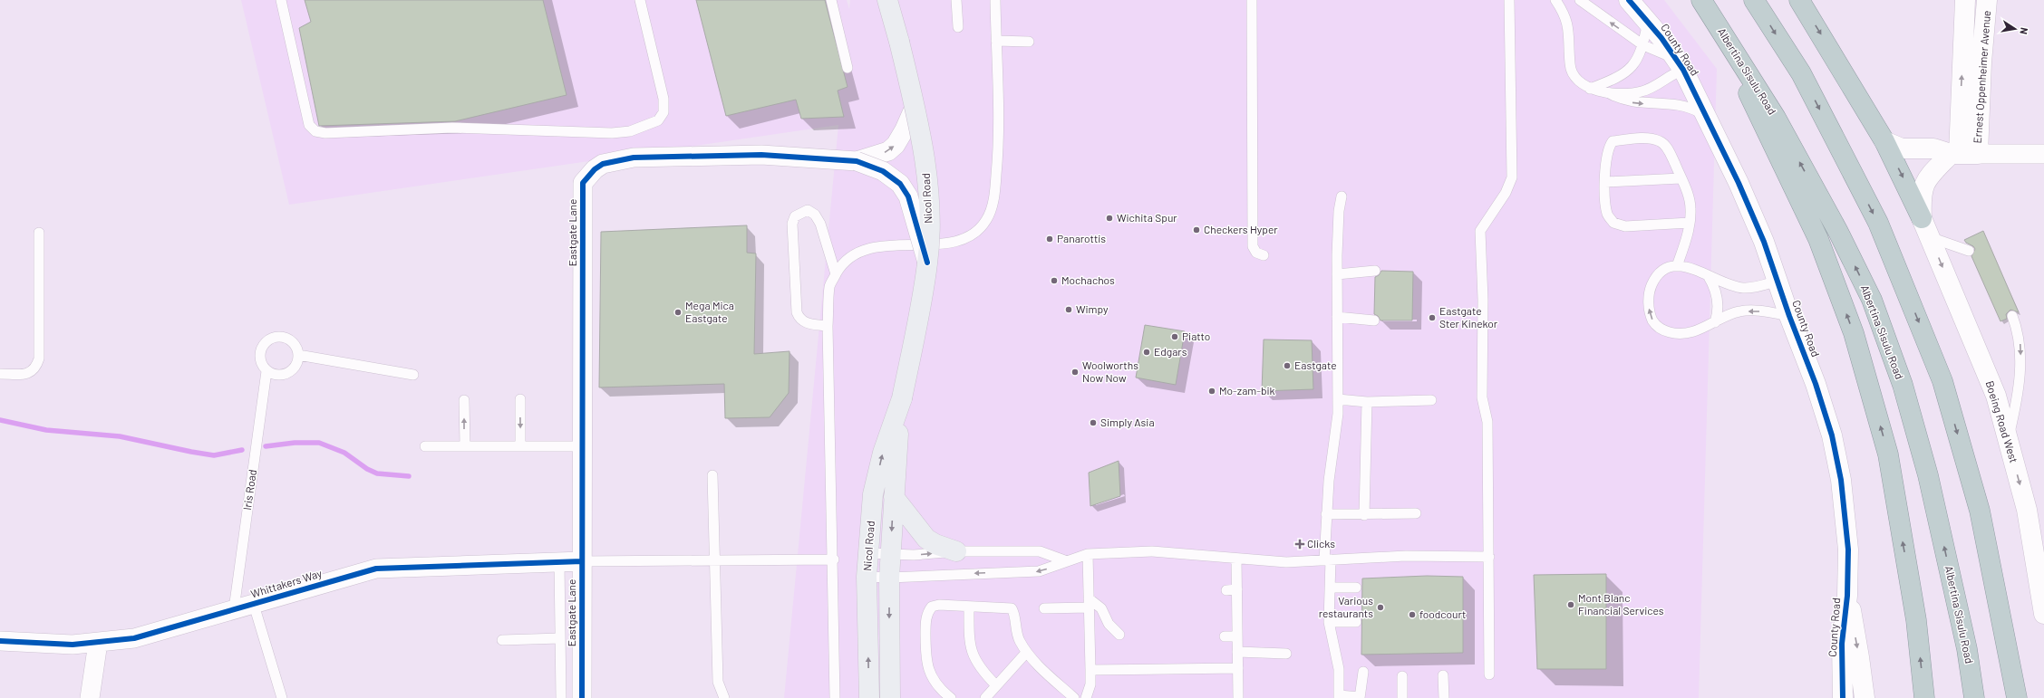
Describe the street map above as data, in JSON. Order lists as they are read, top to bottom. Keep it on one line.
{"streets":{"highway":["Albertina Sisulu Road"],"main road":["Nicol Road"],"street":["County Road","Ernest Oppenheimer Avenue","Eastgate Lane","Boeing Road West","Whittakers Way"],"lane":["Iris Road"]},"crossings":[["Nicol Road","Eastgate Lane"],["Eastgate Lane","Whittakers Way"],["Iris Road","Whittakers Way"]],"one_way":["Boeing Road West"],"places":{"other":["Wichita Spur","Checkers Hyper","Panarottis","Mochachos","Wimpy","Mega Mica Eastgate","Eastgate Ster Kinekor","Piatto","Edgars","Eastgate","Woolworths Now Now","Mo-zam-bik","Simply Asia","Mont Blanc Financial Services","Various restaurants","foodcourt"],"health":["Clicks"]},"north":"right"}
